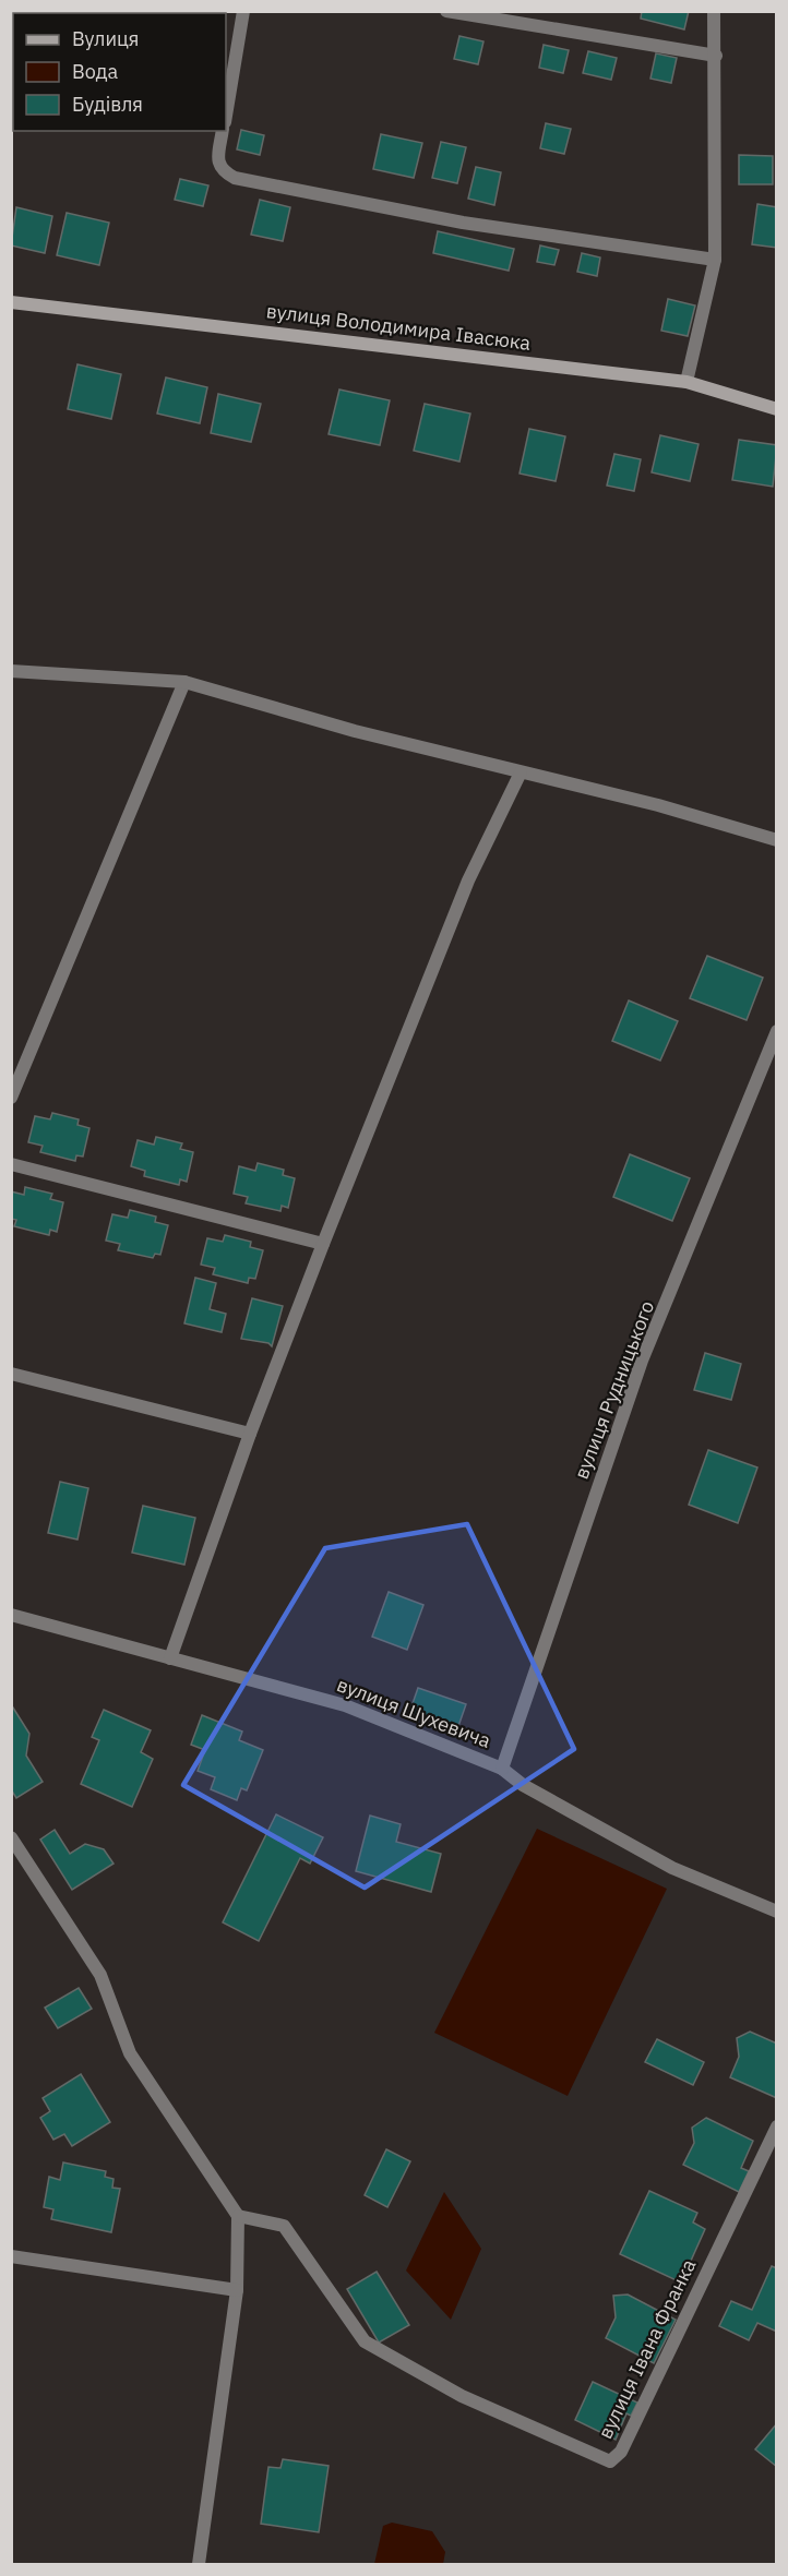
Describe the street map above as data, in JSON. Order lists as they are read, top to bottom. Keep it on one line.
{"streets":{"street":["вулиця Володимира Івасюка","вулиця Рудницького","вулиця Шухевича","вулиця Івана Франка"]},"crossings":[["вулиця Рудницького","вулиця Шухевича"]],"legend":["Вулиця","Вода","Будівля"]}
